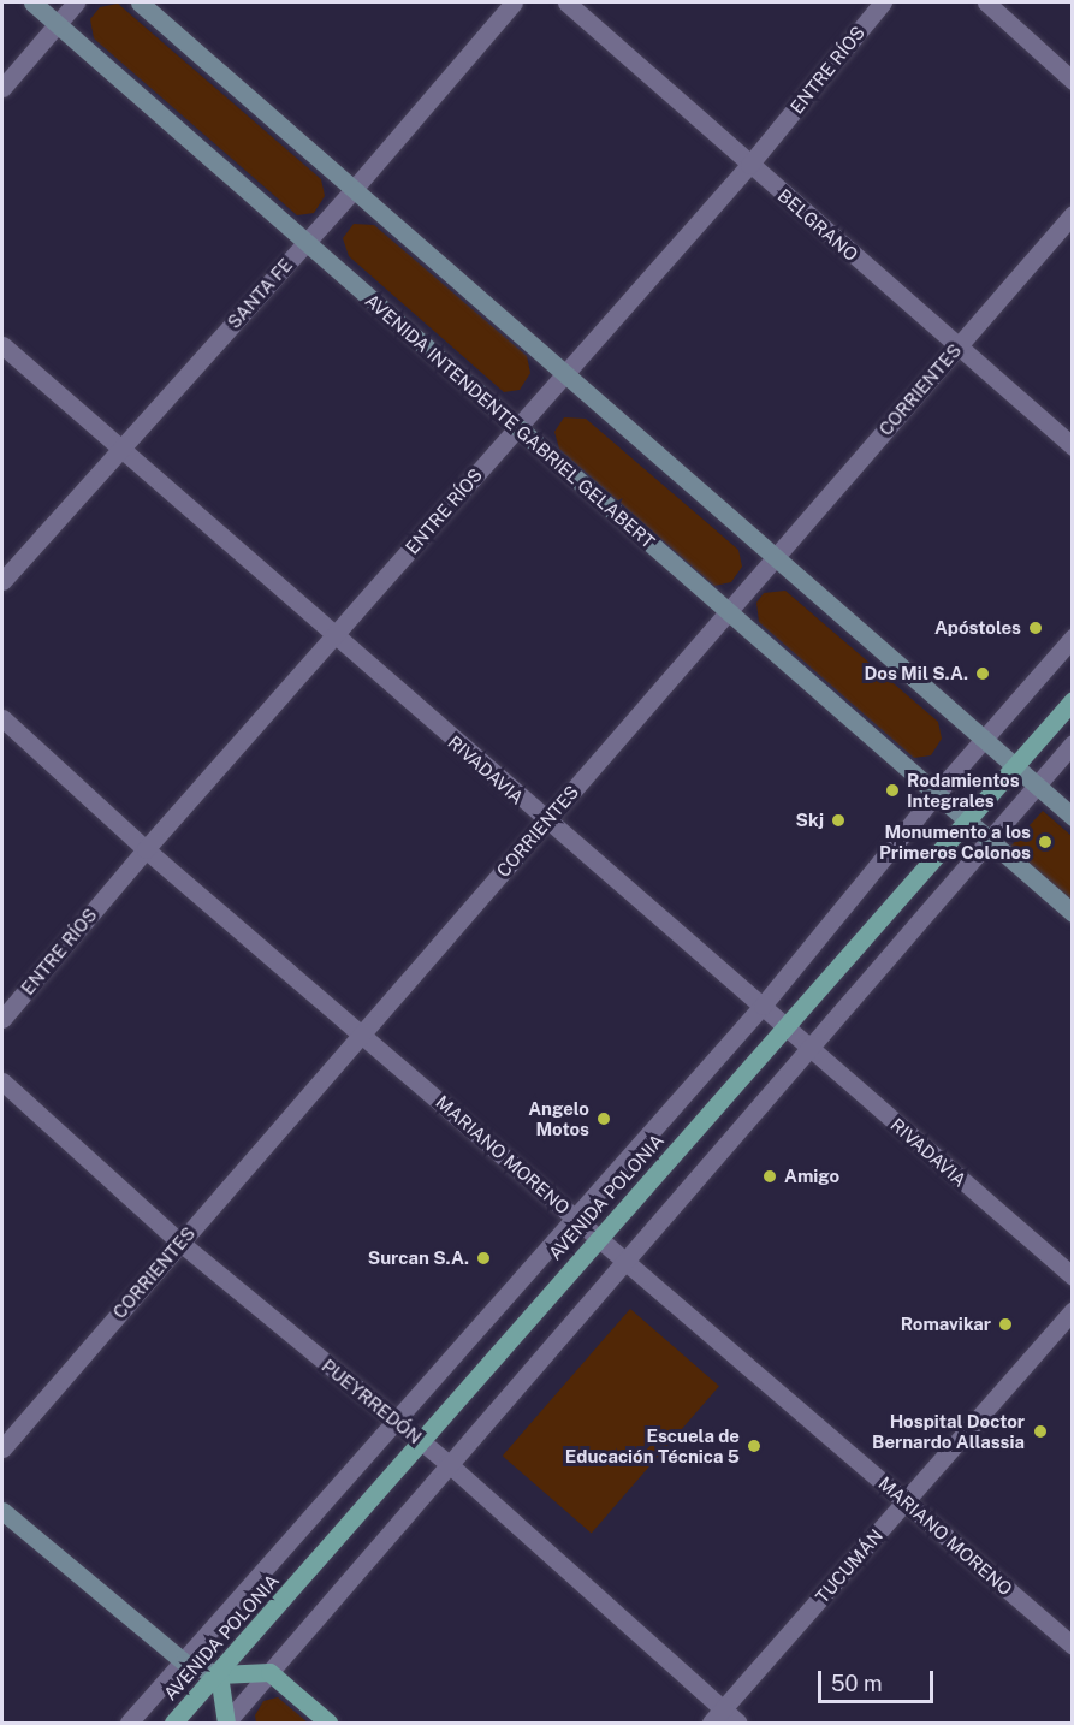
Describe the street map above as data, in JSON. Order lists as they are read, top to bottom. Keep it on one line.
{"streets":{"main road":["AVENIDA INTENDENTE GABRIEL GELABERT","AVENIDA POLONIA"],"street":["ENTRE RÍOS","BELGRANO","SANTA FE","CORRIENTES","RIVADAVIA","MARIANO MORENO","PUEYRREDÓN","TUCUMÁN"]},"crossings":[["ENTRE RÍOS","BELGRANO"],["ENTRE RÍOS","AVENIDA INTENDENTE GABRIEL GELABERT"],["ENTRE RÍOS","RIVADAVIA"],["ENTRE RÍOS","MARIANO MORENO"],["BELGRANO","CORRIENTES"],["SANTA FE","AVENIDA INTENDENTE GABRIEL GELABERT"],["SANTA FE","RIVADAVIA"],["CORRIENTES","AVENIDA INTENDENTE GABRIEL GELABERT"],["CORRIENTES","RIVADAVIA"],["CORRIENTES","MARIANO MORENO"],["CORRIENTES","PUEYRREDÓN"],["AVENIDA INTENDENTE GABRIEL GELABERT","AVENIDA POLONIA"],["RIVADAVIA","AVENIDA POLONIA"],["MARIANO MORENO","AVENIDA POLONIA"],["MARIANO MORENO","TUCUMÁN"],["AVENIDA POLONIA","PUEYRREDÓN"],["PUEYRREDÓN","TUCUMÁN"]],"places":["Apóstoles","Dos Mil S.A.","Rodamientos Integrales","Skj","Monumento a los Primeros Colonos","Angelo Motos","Amigo","Surcan S.A.","Romavikar","Hospital Doctor Bernardo Allassia","Escuela de Educación Técnica 5"],"scale_bar":"50 m"}
